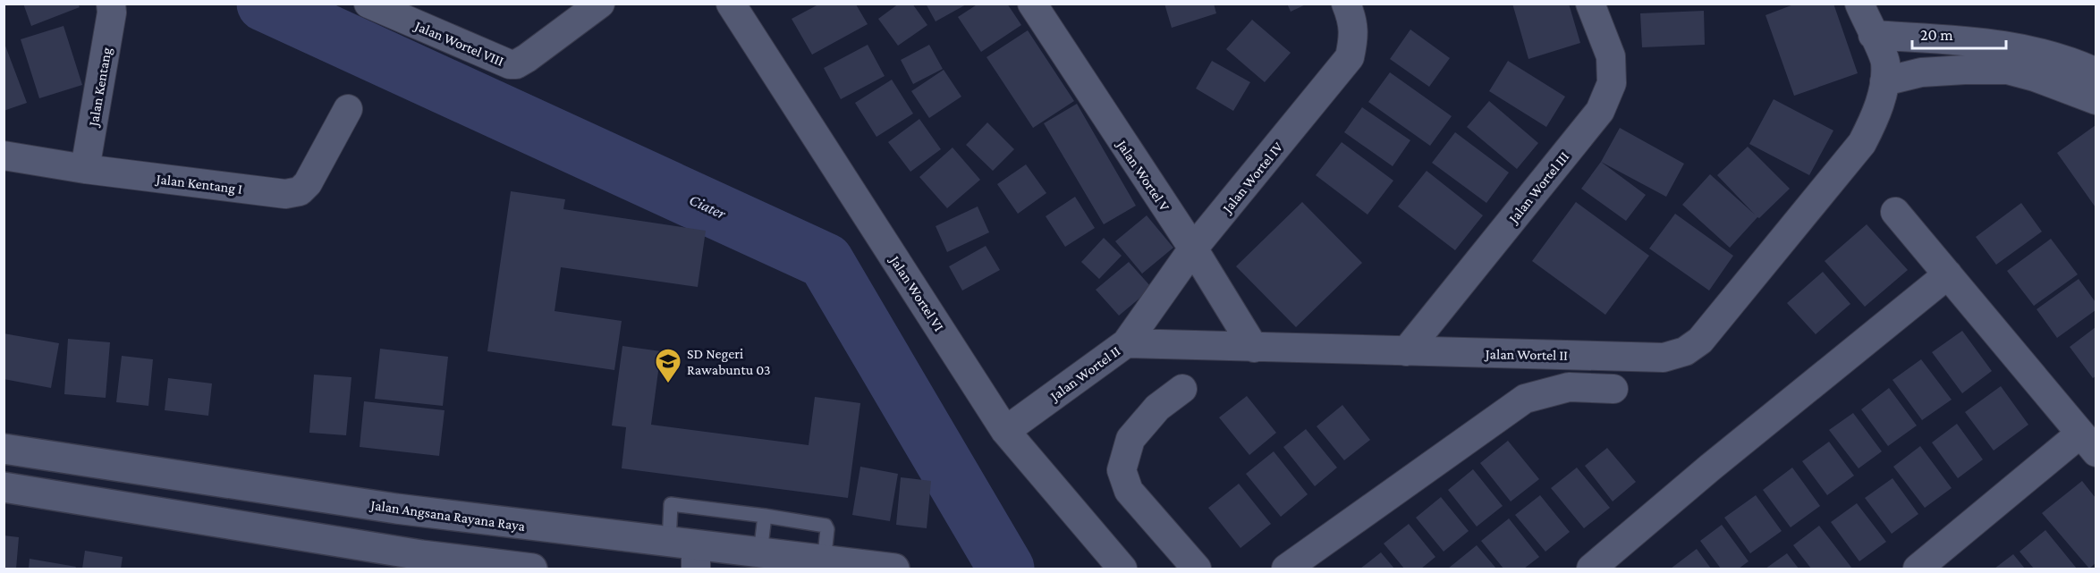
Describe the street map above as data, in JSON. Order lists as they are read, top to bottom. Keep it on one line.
{"streets":{"street":["Jalan Wortel VIII","Jalan Kentang","Jalan Wortel V","Jalan Wortel IV","Jalan Kentang I","Jalan Wortel III","Jalan Wortel VI","Jalan Wortel II","Jalan Angsana Rayana Raya"]},"crossings":[["Jalan Kentang","Jalan Kentang I"],["Jalan Wortel V","Jalan Wortel IV"],["Jalan Wortel V","Jalan Wortel II"],["Jalan Wortel IV","Jalan Wortel II"],["Jalan Wortel III","Jalan Wortel II"],["Jalan Wortel VI","Jalan Wortel II"]],"water":["Ciater"],"places":{"school or university":["SD Negeri Rawabuntu 03"]},"scale_bar":"20 m"}
